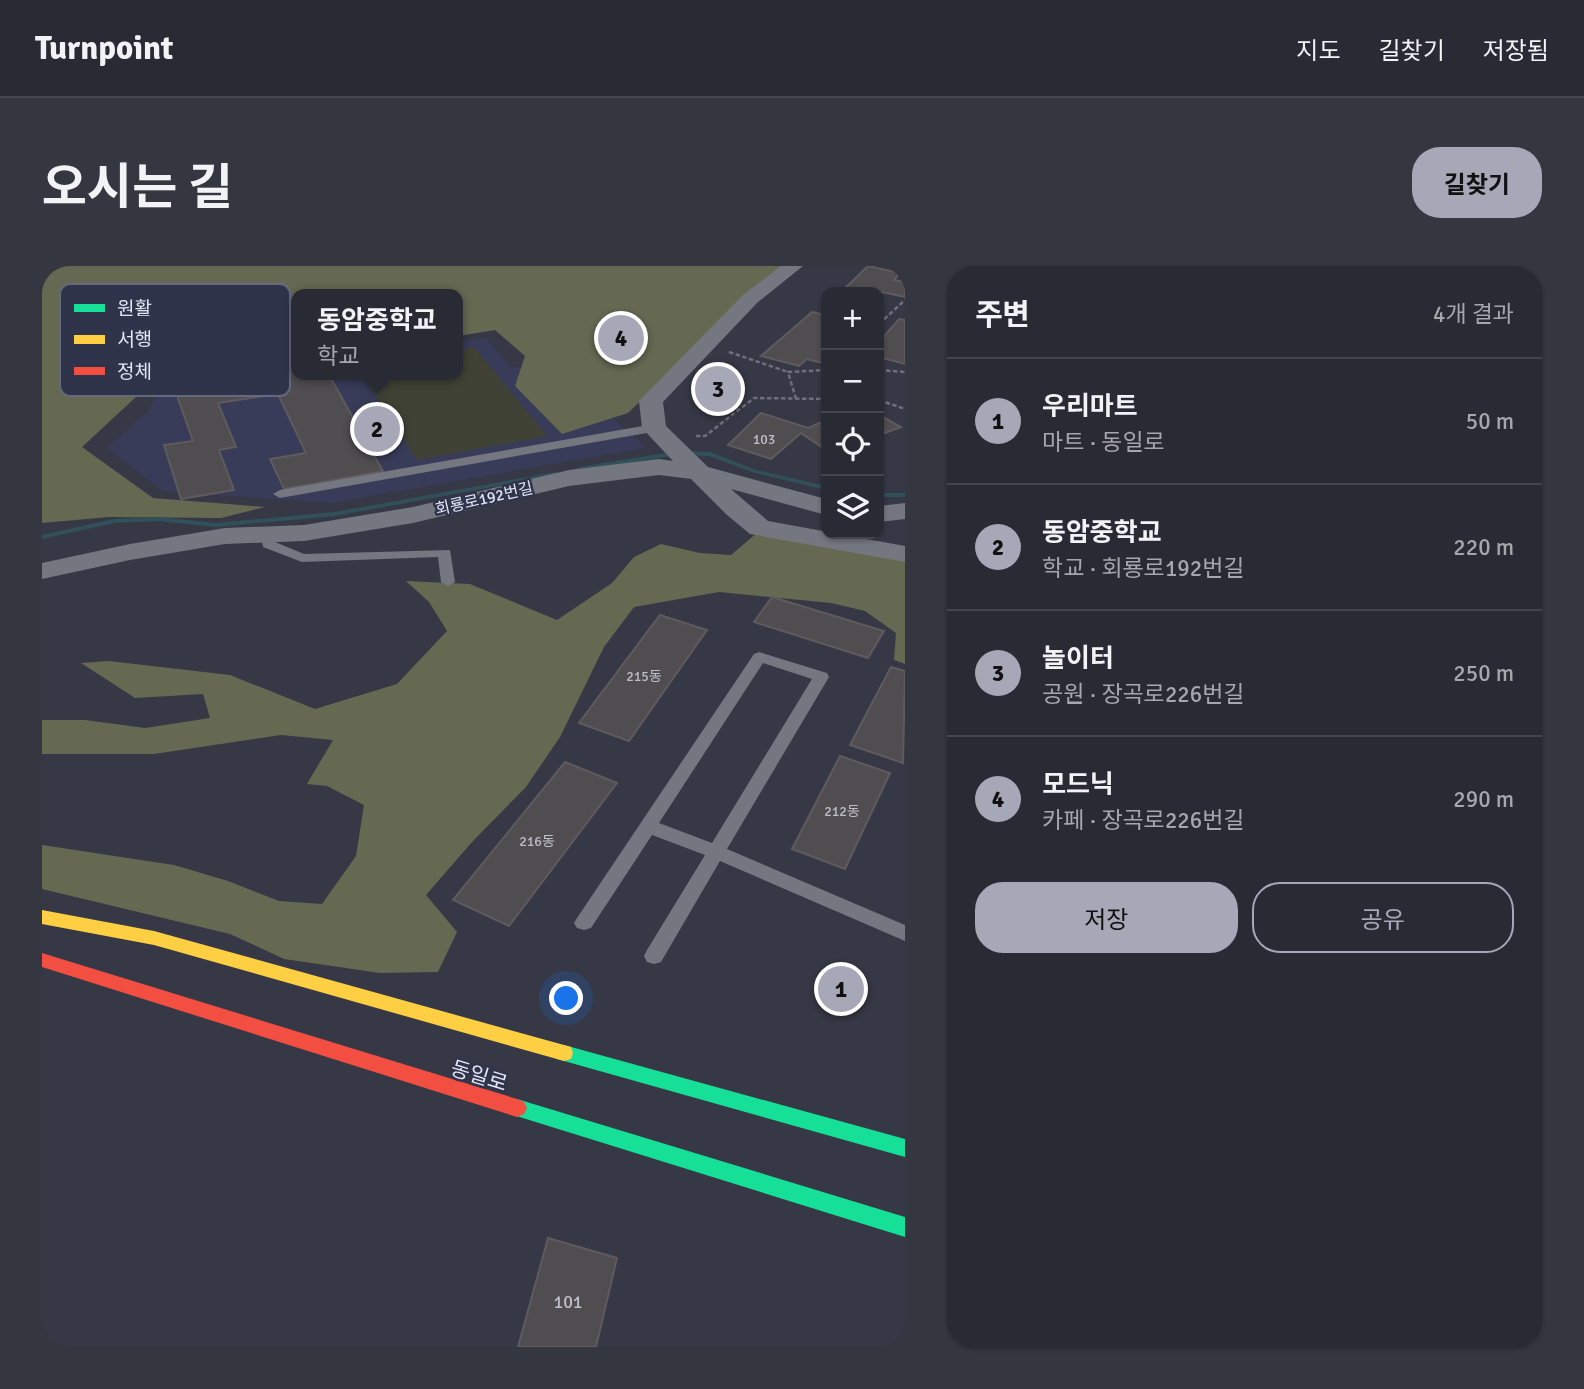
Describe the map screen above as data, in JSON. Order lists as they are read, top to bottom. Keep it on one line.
{"streets":{"street":["회룡로192번길","동일로"]},"house_numbers":["103","215동","212동","216동","101"],"legend":["원활","서행","정체"],"page":{"header":"Turnpoint","nav":["지도","길찾기","저장됨"],"title":"오시는 길","buttons":["길찾기",["저장","공유"]],"heading":["주변","4개 결과"],"map_buttons":["+","−"],"popup":["동암중학교","학교"],"pins":["4","3","2","1"],"list":[{"mark":"1","name":"우리마트","note":"마트 · 동일로","value":"50 m"},{"mark":"2","name":"동암중학교","note":"학교 · 회룡로192번길","value":"220 m"},{"mark":"3","name":"놀이터","note":"공원 · 장곡로226번길","value":"250 m"},{"mark":"4","name":"모드닉","note":"카페 · 장곡로226번길","value":"290 m"}]}}
